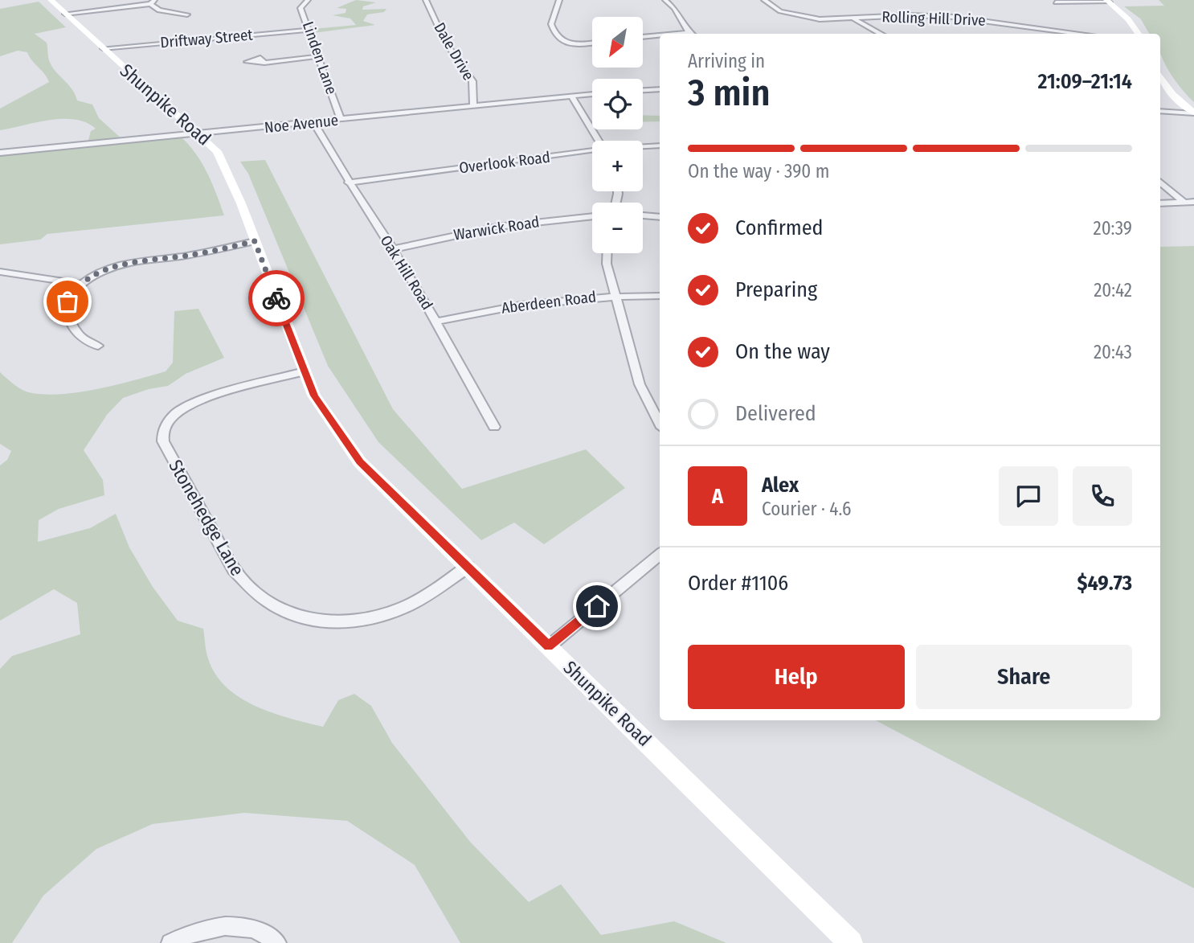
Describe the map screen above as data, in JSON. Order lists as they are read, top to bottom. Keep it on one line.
{"streets":{"main road":["Shunpike Road"],"street":["Rolling Hill Drive","Driftway Street","Dale Drive","Linden Lane","Noe Avenue","Overlook Road","Warwick Road","Oak Hill Road","Aberdeen Road","Stonehedge Lane"]},"crossings":[["Driftway Street","Linden Lane"],["Driftway Street","Shunpike Road"],["Dale Drive","Noe Avenue"],["Linden Lane","Noe Avenue"],["Shunpike Road","Noe Avenue"],["Shunpike Road","Stonehedge Lane"],["Noe Avenue","Oak Hill Road"],["Overlook Road","Oak Hill Road"],["Warwick Road","Oak Hill Road"],["Oak Hill Road","Aberdeen Road"]],"north":"bottom left","page":{"map_buttons":["+","−"],"heading":["3 min","Arriving in","21:09–21:14"],"panel":["Alex","Courier · 4.6","Order #1106","$49.73"],"bar":"On the way · 390 m","list":[["Confirmed","20:39"],["Preparing","20:42"],["On the way","20:43"],"Delivered"],"round":"A","buttons":["Help","Share"]}}
